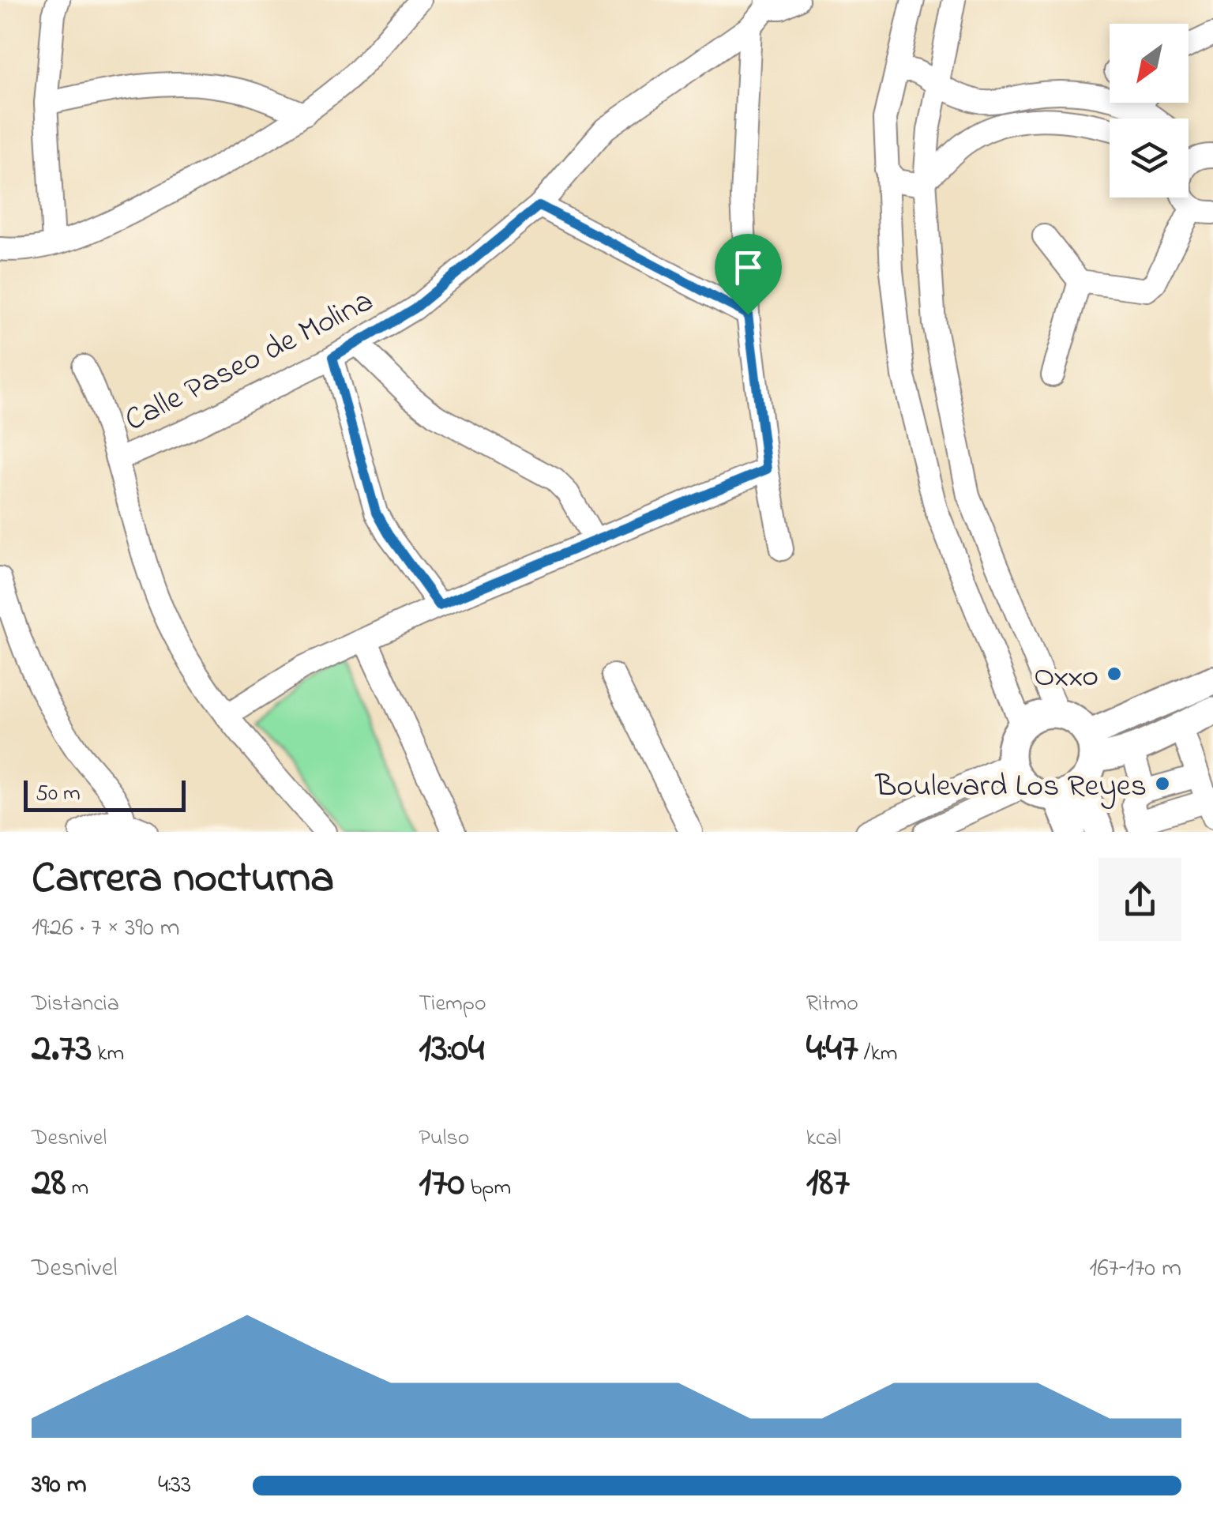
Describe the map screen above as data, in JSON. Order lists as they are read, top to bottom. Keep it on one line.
{"streets":{"street":["Calle Paseo de Molina"]},"places":["Oxxo","Boulevard Los Reyes"],"scale_bar":"50 m","north":"bottom left","page":{"scale":"50 m","heading":["Carrera nocturna","19:26 · 7 × 390 m"],"stats":[["Distancia","2.73 km"],["Tiempo","13:04"],["Ritmo","4:47 /km"],["Desnivel","28 m"],["Pulso","170 bpm"],["kcal","187"]],"chart":["Desnivel","167–170 m"],"list":[{"name":"390 m","note":"4:33"}]}}
